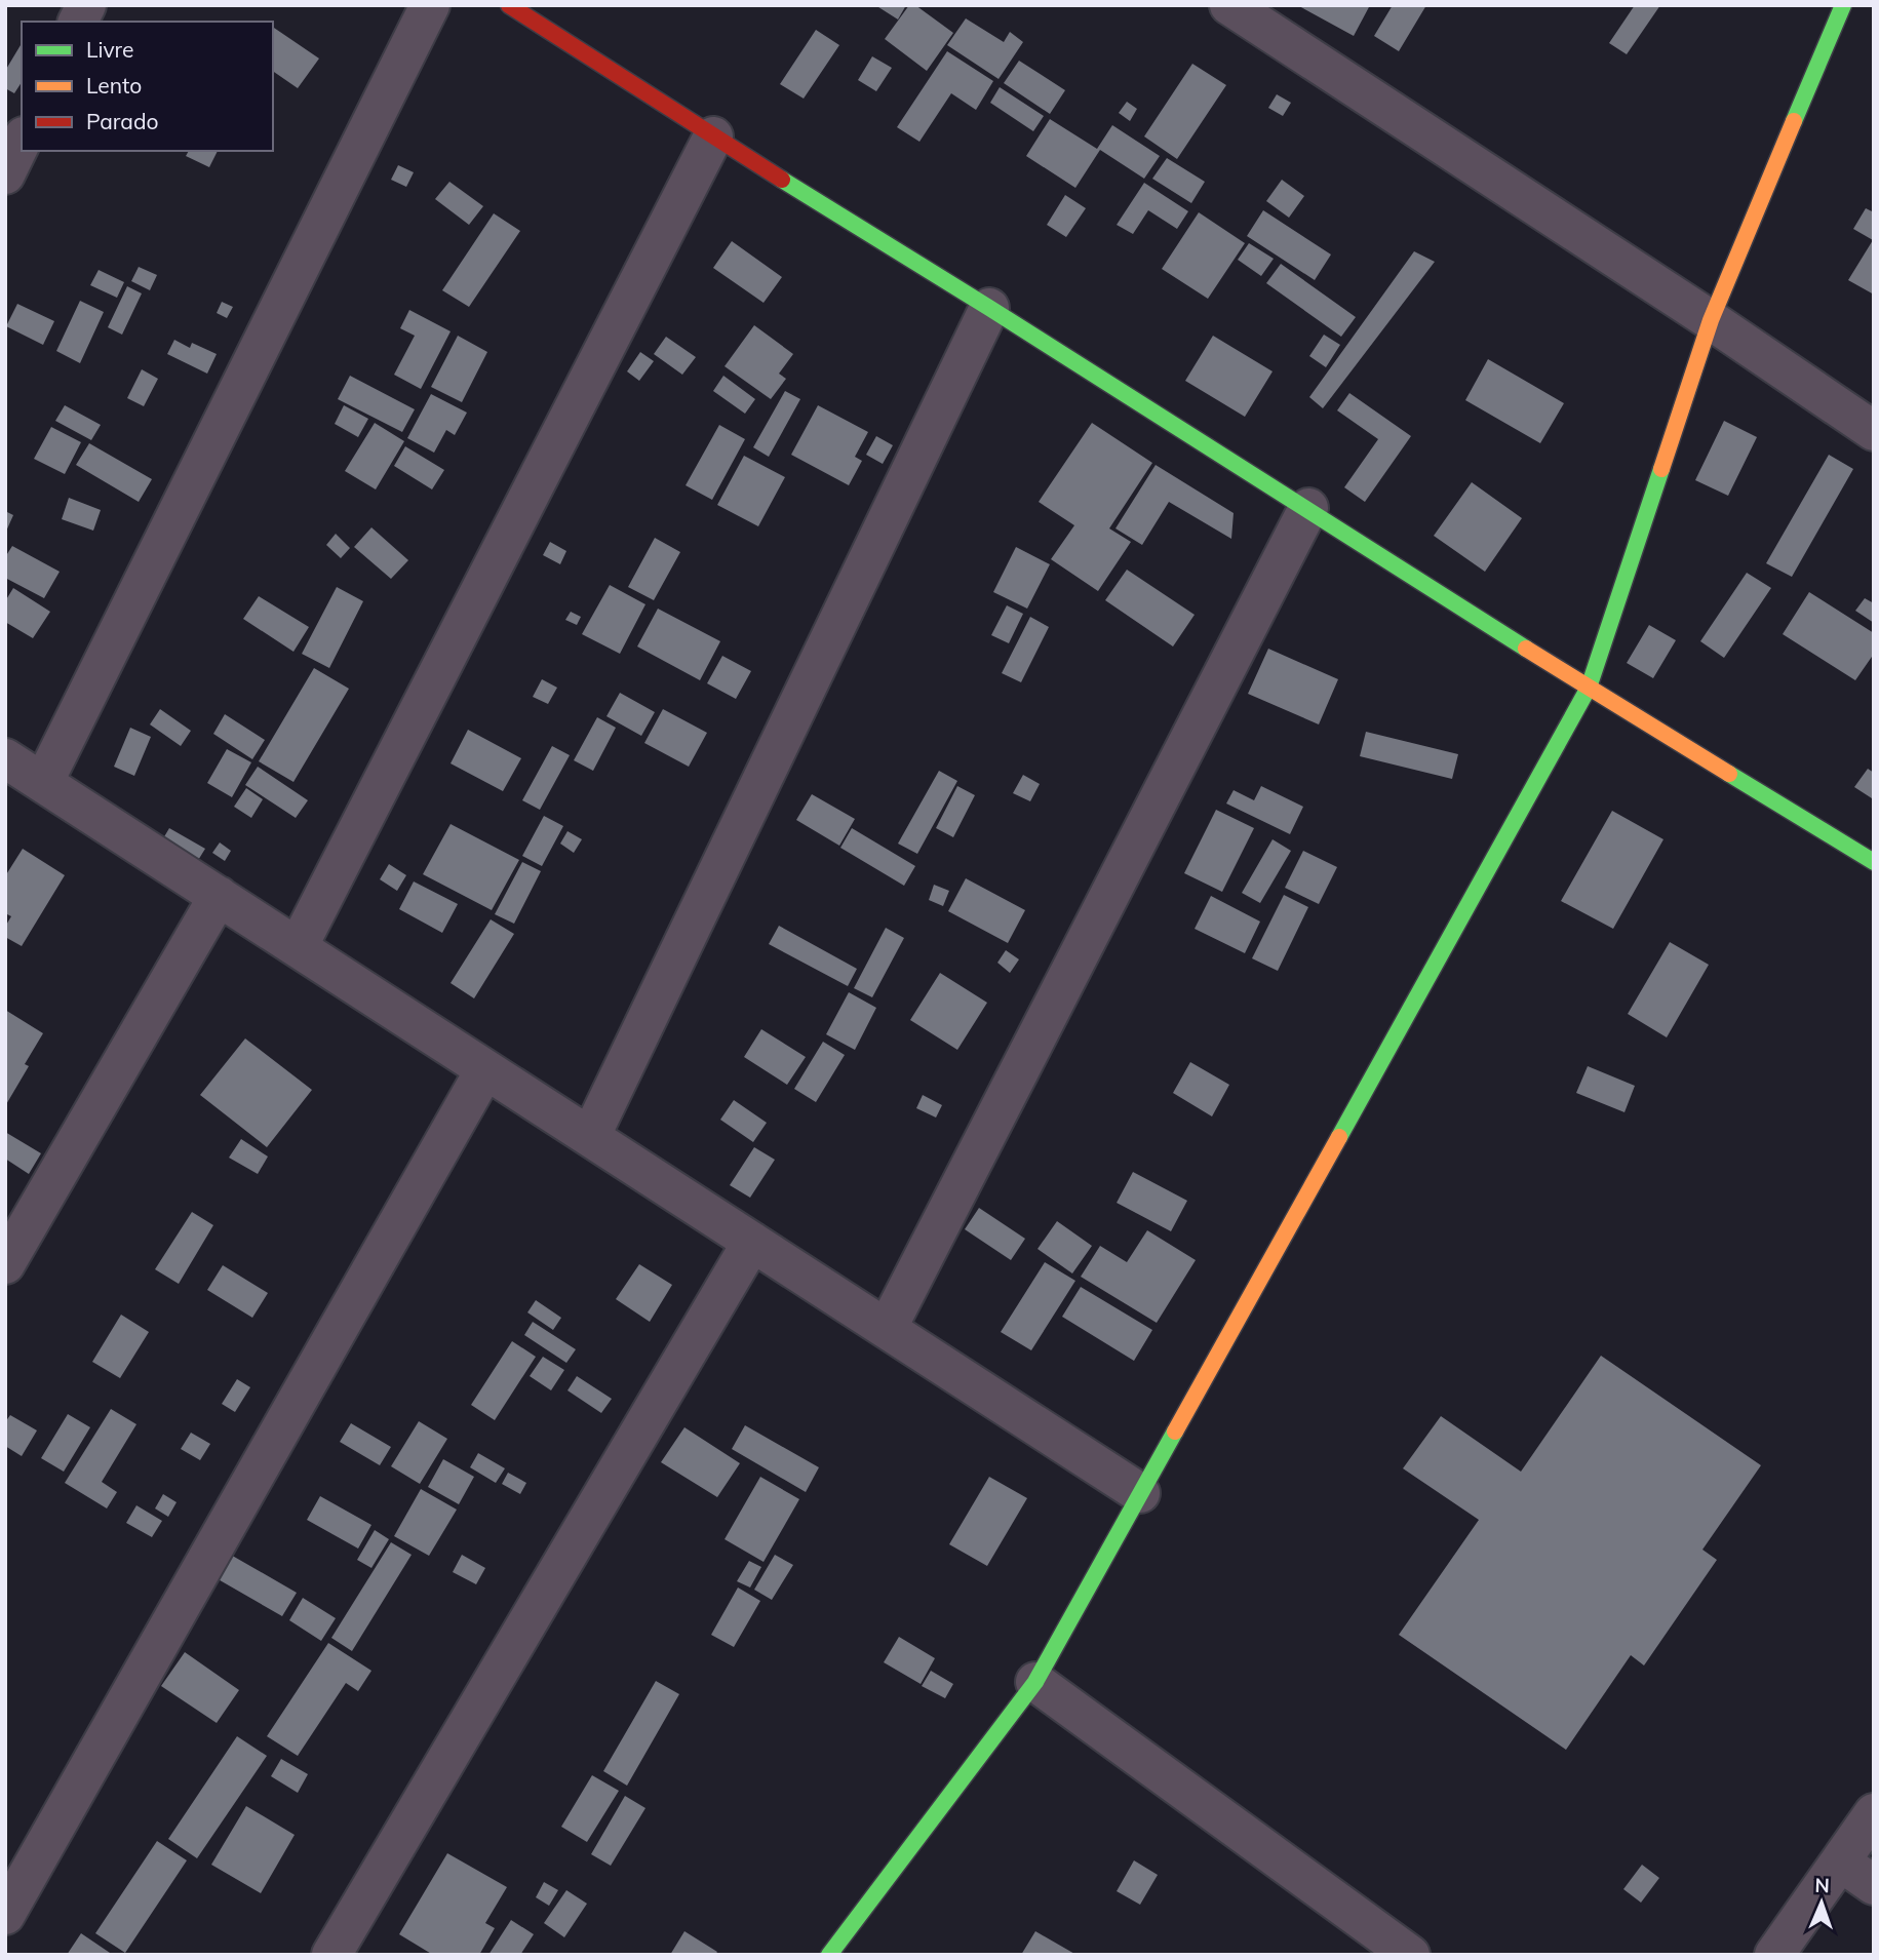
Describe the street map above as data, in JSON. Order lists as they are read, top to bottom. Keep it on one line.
{"legend":["Livre","Lento","Parado"],"north":"top"}
